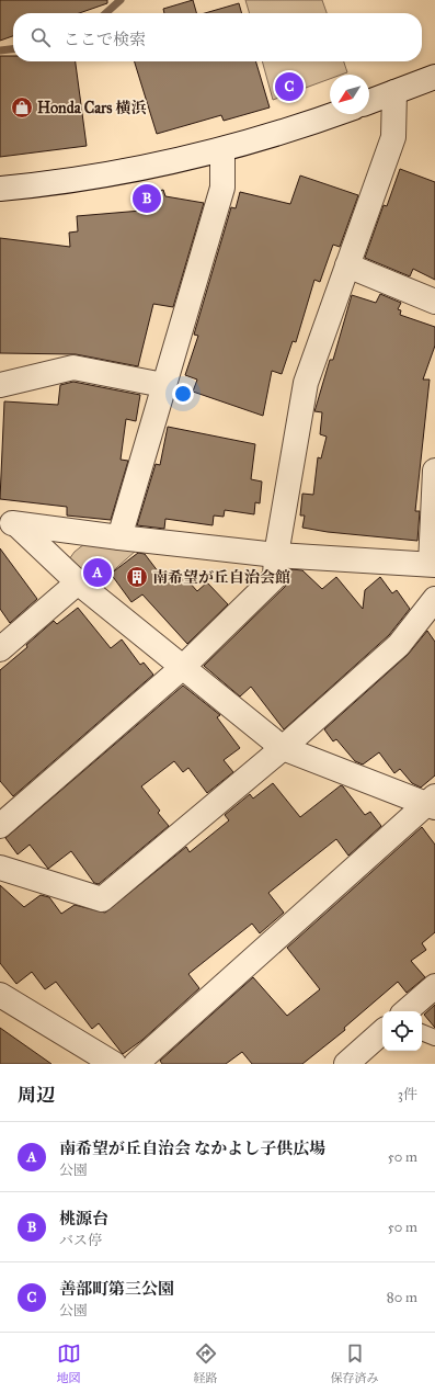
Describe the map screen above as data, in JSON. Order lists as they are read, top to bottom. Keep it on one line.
{"places":{"shop":["Honda Cars 横浜"],"building":["南希望が丘自治会館"]},"north":"bottom left","page":{"search":"ここで検索","pins":["C","B","A"],"heading":["周辺","3件"],"list":[{"mark":"A","name":"南希望が丘自治会 なかよし子供広場","note":"公園","value":"50 m"},{"mark":"B","name":"桃源台","note":"バス停","value":"50 m"},{"mark":"C","name":"善部町第三公園","note":"公園","value":"80 m"}],"nav":["地図","経路","保存済み"]}}
